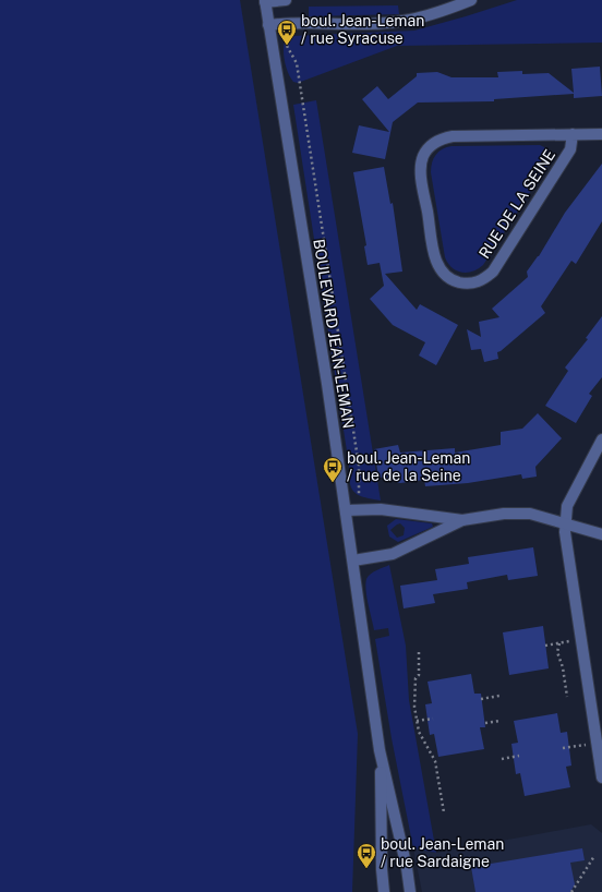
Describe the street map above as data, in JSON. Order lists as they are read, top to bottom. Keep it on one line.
{"streets":{"street":["RUE DE LA SEINE","BOULEVARD JEAN-LEMAN"]},"places":{"bus stop":["boul. Jean-Leman / rue Syracuse","boul. Jean-Leman / rue de la Seine","boul. Jean-Leman / rue Sardaigne"]}}
